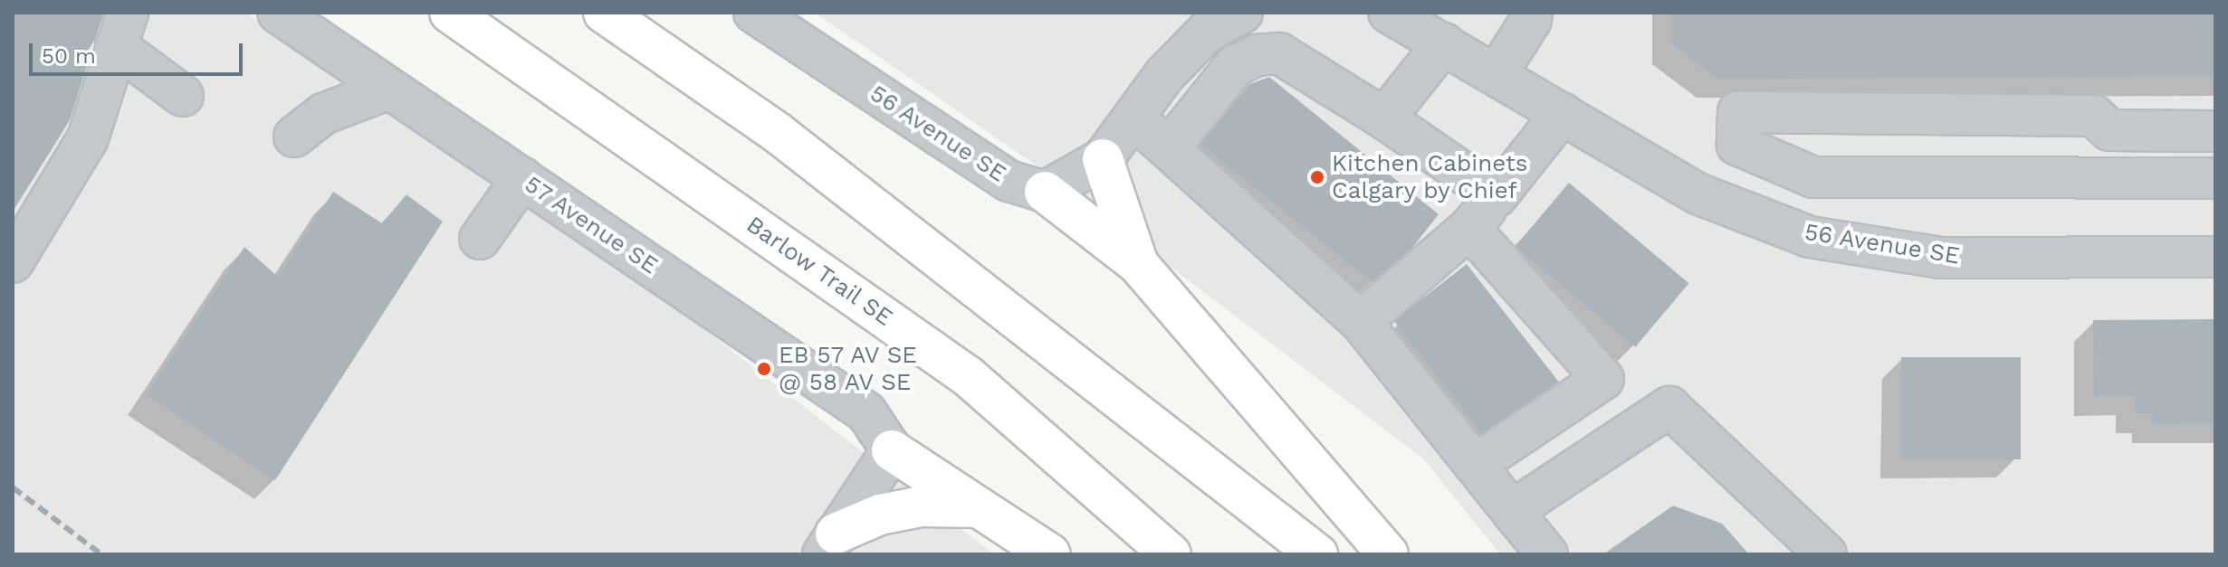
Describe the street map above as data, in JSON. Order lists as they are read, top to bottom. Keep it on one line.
{"streets":{"main road":["Barlow Trail SE"],"street":["56 Avenue SE","57 Avenue SE"]},"places":["Kitchen Cabinets Calgary by Chief","EB 57 AV SE @ 58 AV SE"],"scale_bar":"50 m"}
